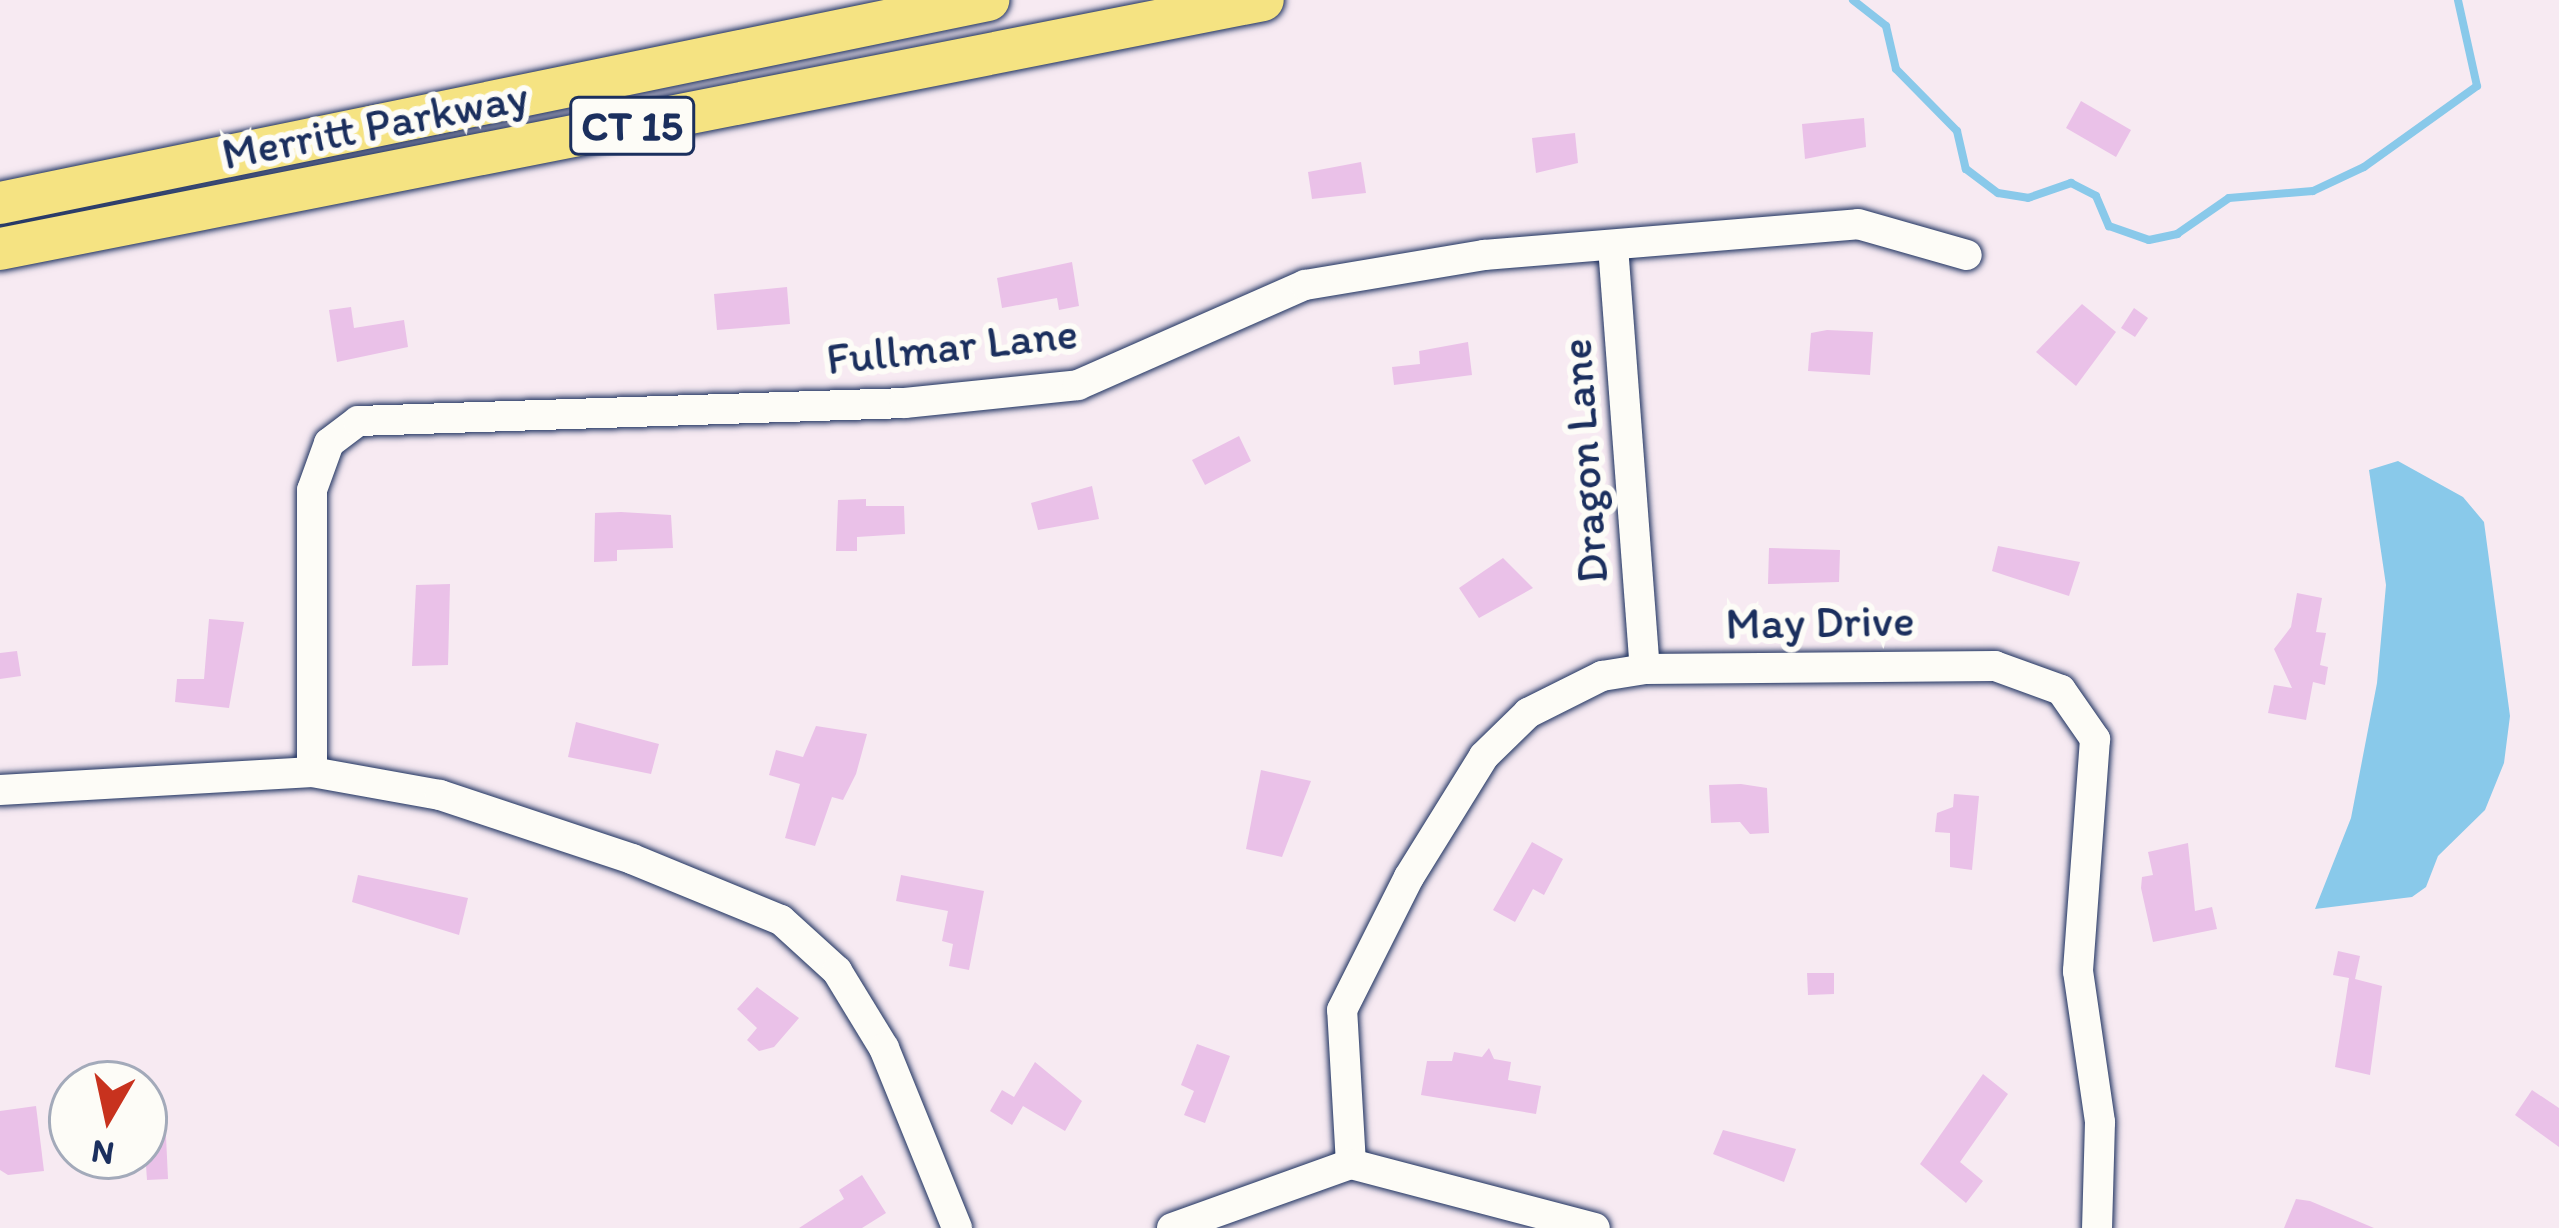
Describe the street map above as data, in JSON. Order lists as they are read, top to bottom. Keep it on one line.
{"streets":{"highway":["Merritt Parkway","CT 15"],"street":["Fullmar Lane","Dragon Lane","May Drive"]},"crossings":[["Fullmar Lane","Dragon Lane"],["Dragon Lane","May Drive"]],"north":"bottom"}
